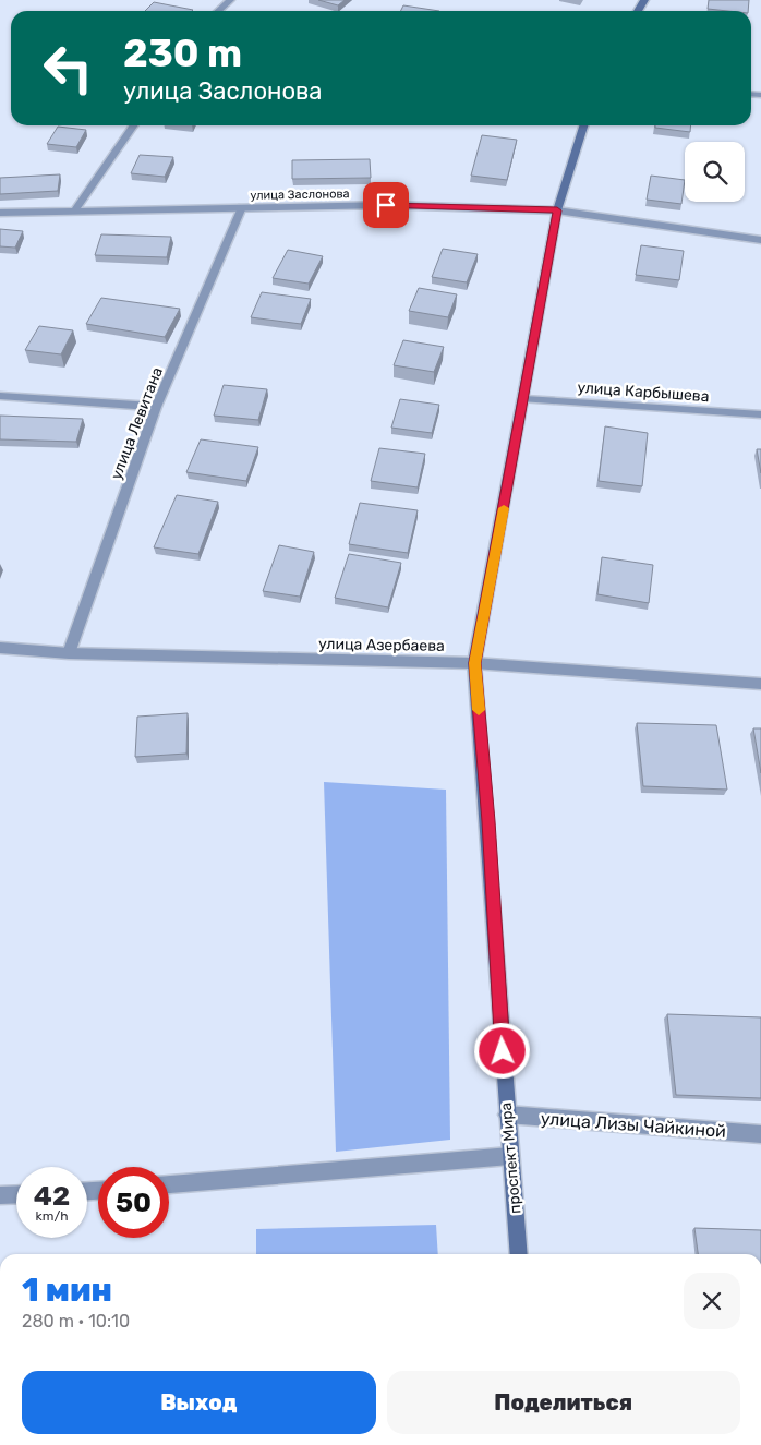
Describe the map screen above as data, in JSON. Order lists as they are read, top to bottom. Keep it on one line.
{"streets":{"main road":["проспект Мира"],"street":["улица Заслонова","улица Карбышева","улица Левитана","улица Азербаева","улица Лизы Чайкиной"]},"crossings":[["улица Заслонова","улица Левитана"],["улица Заслонова","проспект Мира"],["улица Карбышева","проспект Мира"],["улица Левитана","улица Азербаева"],["улица Азербаева","проспект Мира"],["улица Лизы Чайкиной","проспект Мира"]],"page":{"turn":["230 m","улица Заслонова"],"speed":"42 km/h","limit":"50","heading":["1 мин","280 m · 10:10"],"buttons":["Выход","Поделиться"]}}
